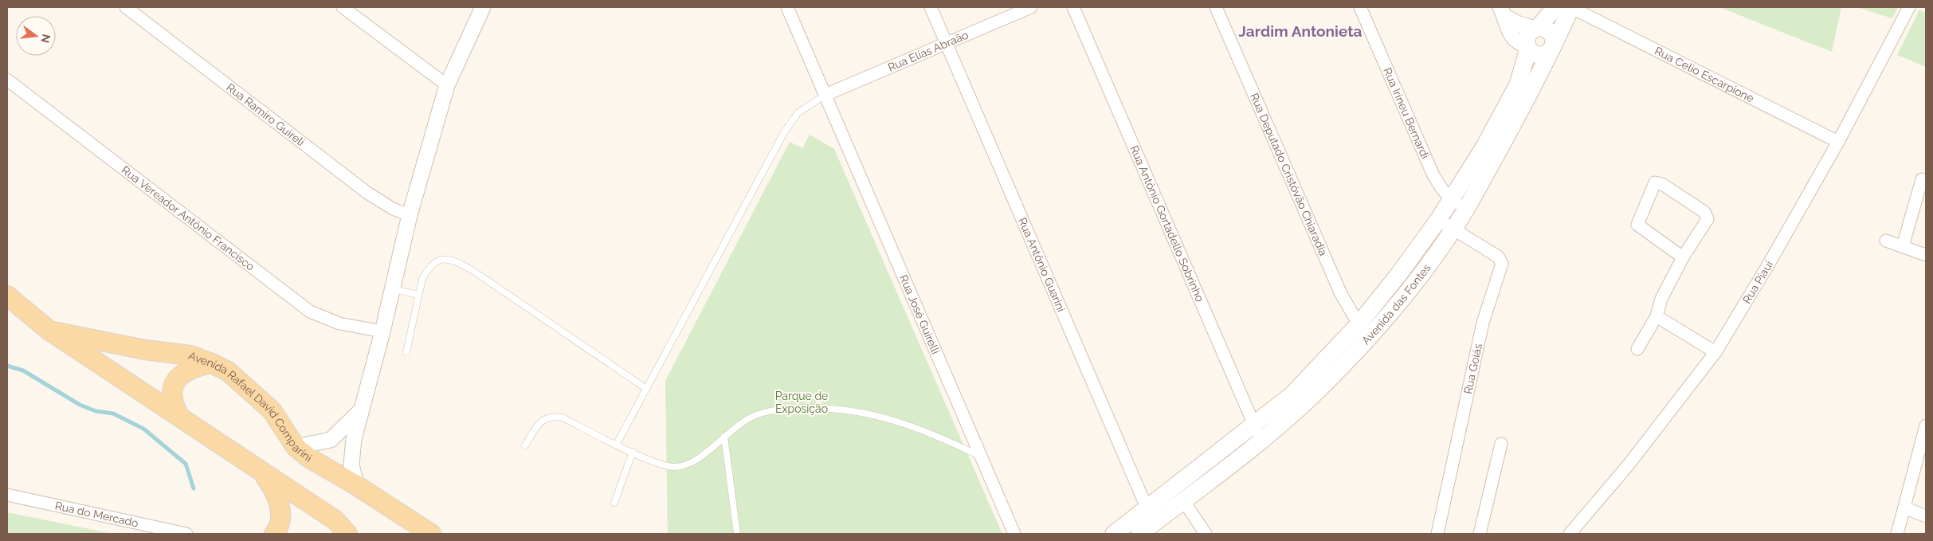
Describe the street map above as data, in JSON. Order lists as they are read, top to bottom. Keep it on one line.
{"streets":{"main road":["Avenida das Fontes","Avenida Rafael David Comparini"],"street":["Rua Elias Abraão","Rua Celio Escarpione","Rua Irineu Bernardi","Rua Ramiro Guireli","Rua Deputado Cristóvão Chiaradia","Rua Vereador Antônio Francisco","Rua Antônio Gortadello Sobrinho","Rua Antônio Guarini","Rua Piauí","Rua José Guirelli","Rua Goiás","Rua do Mercado"]},"crossings":[["Rua Elias Abraão","Rua Antônio Guarini"],["Rua Elias Abraão","Rua José Guirelli"],["Rua Celio Escarpione","Rua Piauí"],["Rua Celio Escarpione","Avenida das Fontes"],["Rua Irineu Bernardi","Avenida das Fontes"],["Rua Deputado Cristóvão Chiaradia","Avenida das Fontes"],["Rua Antônio Gortadello Sobrinho","Avenida das Fontes"],["Rua Antônio Guarini","Avenida das Fontes"],["Avenida das Fontes","Rua Goiás"]],"districts":["Jardim Antonieta"],"parks":["Parque de Exposição"],"north":"right"}
